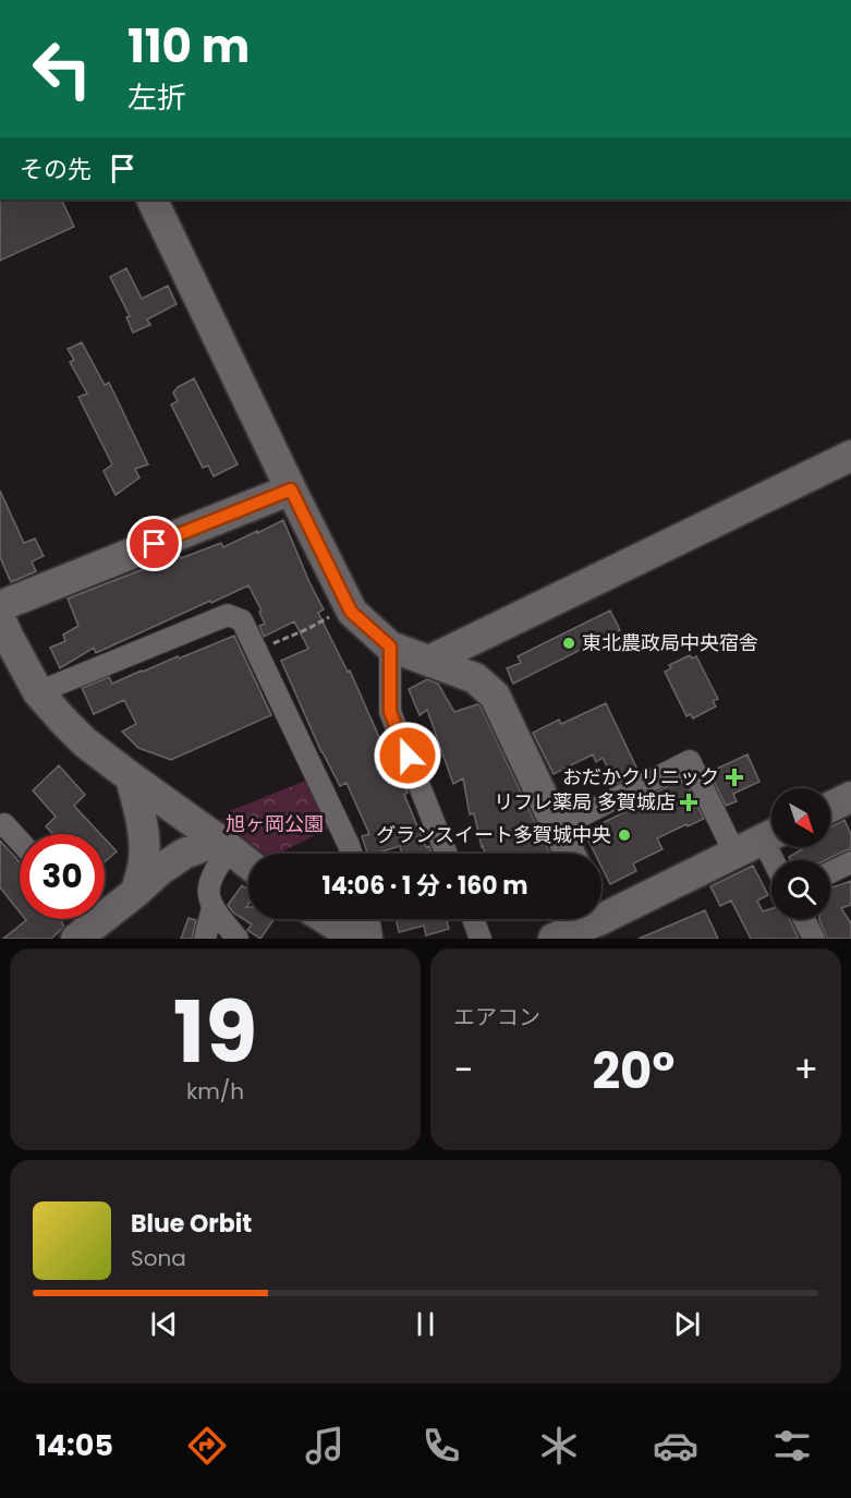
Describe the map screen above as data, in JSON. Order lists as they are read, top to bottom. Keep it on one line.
{"parks":["旭ヶ岡公園"],"places":{"other":["東北農政局中央宿舎","グランスイート多賀城中央"],"health":["おだかクリニック","リフレ薬局 多賀城店"]},"north":"bottom right","page":{"turn":["110 m","左折"],"then":"その先","limit":"30","trip":"14:06 · 1 分 · 160 m","tile":[["19","km/h"],"エアコン"],"heat":["−","20°","+"],"song":["Blue Orbit","Sona"],"tabs":"14:05"}}
